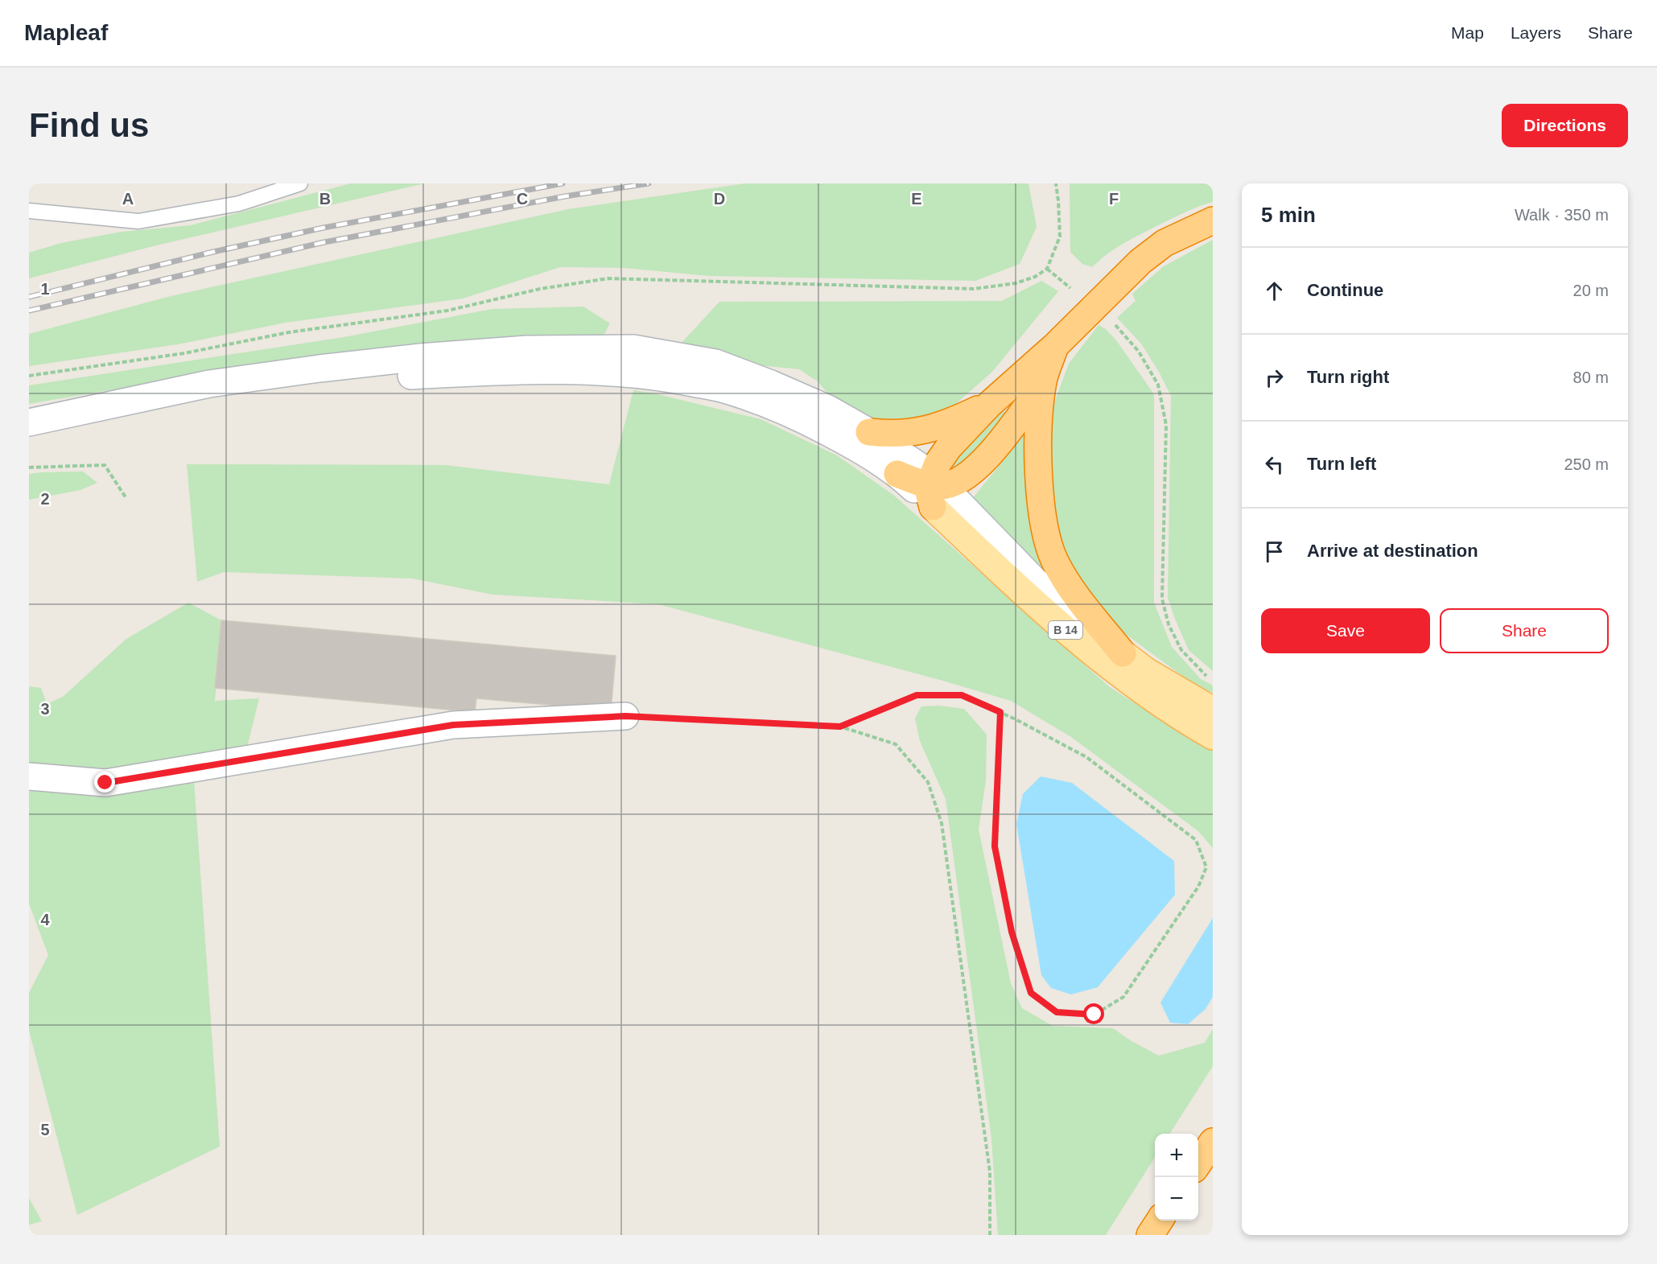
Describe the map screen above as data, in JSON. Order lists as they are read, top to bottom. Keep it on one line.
{"streets":{"main road":["B 14"]},"page":{"header":"Mapleaf","nav":["Map","Layers","Share"],"buttons":["Directions",["Save","Share"]],"title":"Find us","heading":["5 min","Walk · 350 m"],"list":[["Continue","20 m"],["Turn right","80 m"],["Turn left","250 m"],"Arrive at destination"],"map_buttons":["+","−"]},"grid":{"columns":["A","B","C","D","E","F"],"rows":["1","2","3","4","5"]}}
